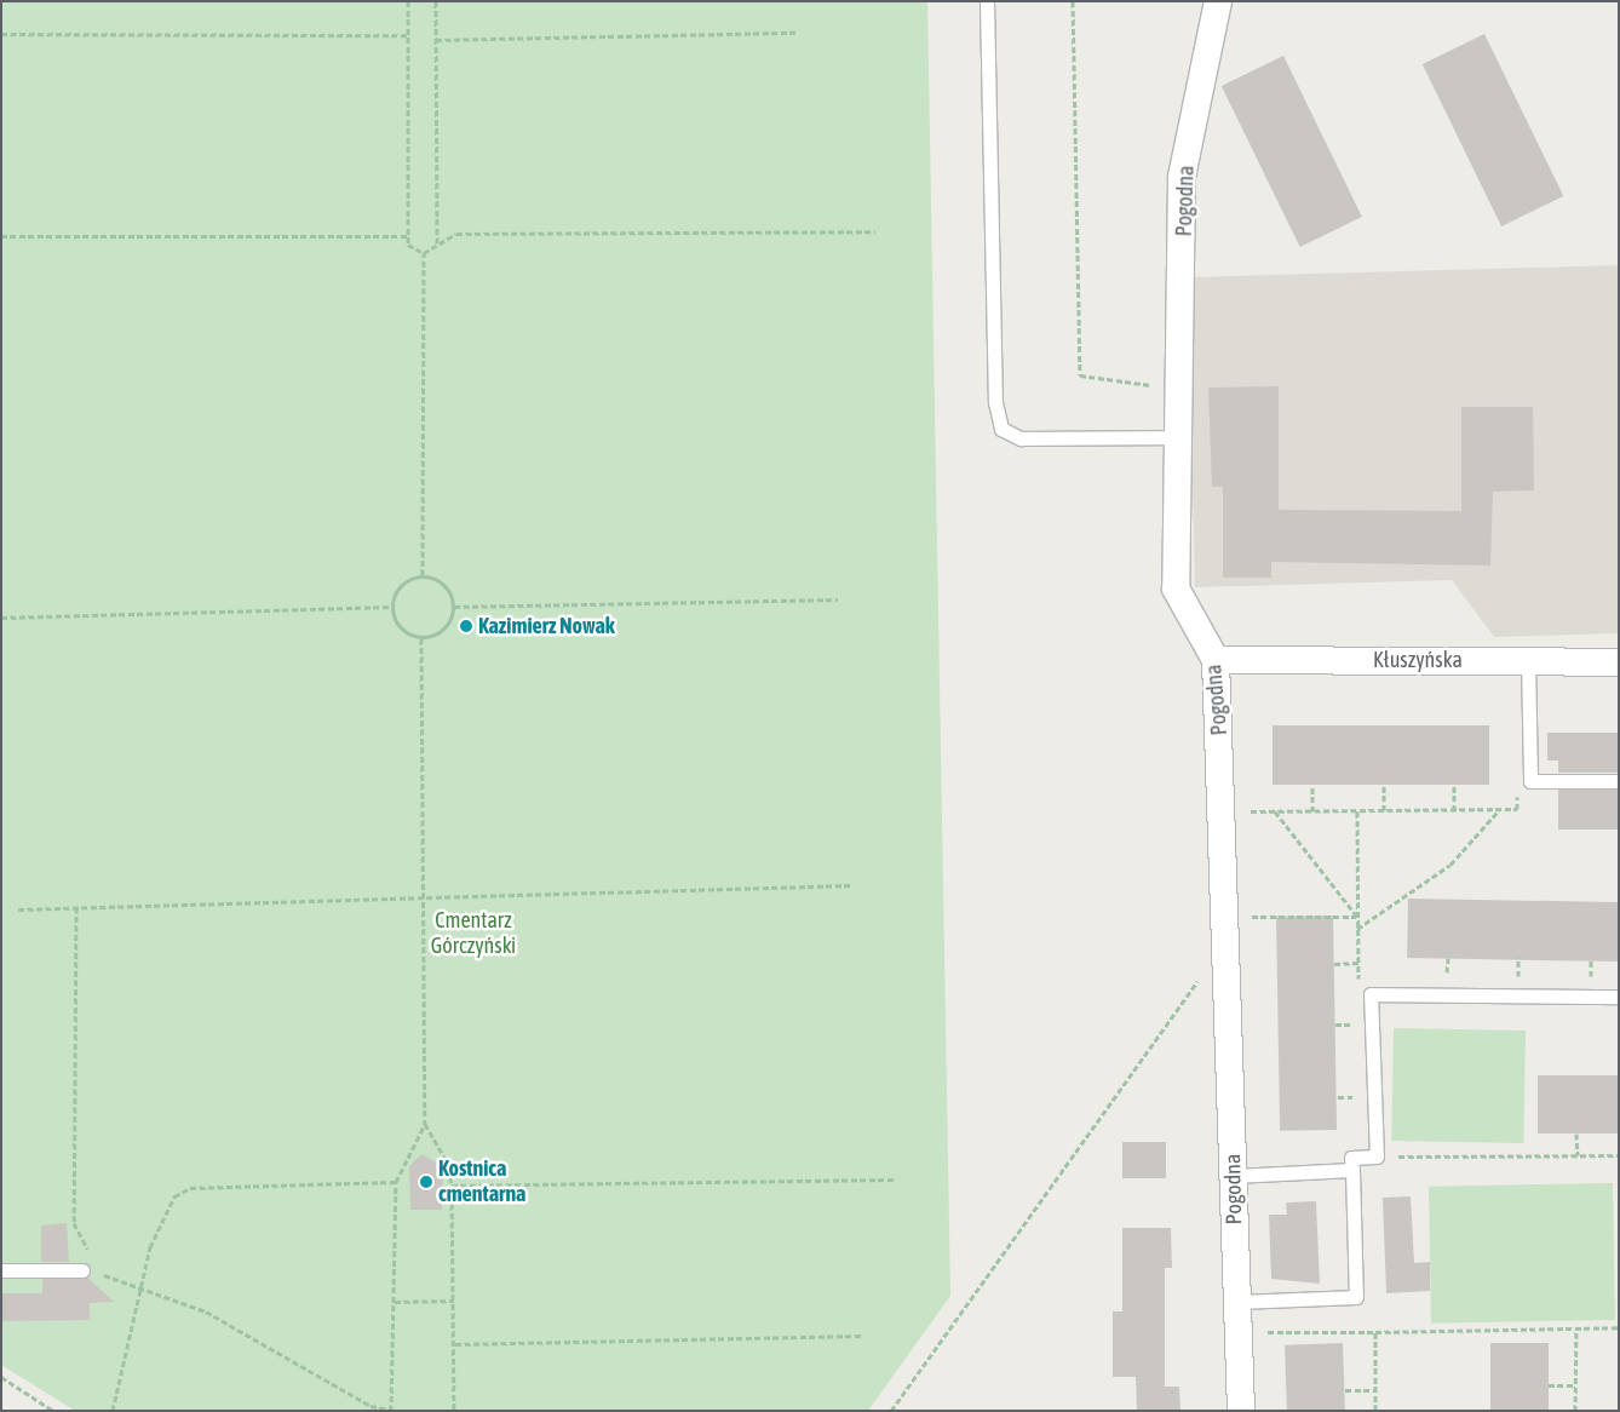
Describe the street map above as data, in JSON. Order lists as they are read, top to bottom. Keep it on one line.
{"streets":{"street":["Pogodna","Kłuszyńska"]},"crossings":[["Pogodna","Kłuszyńska"]],"parks":["Cmentarz Górczyński"],"places":["Kazimierz Nowak","Kostnica cmentarna"]}
